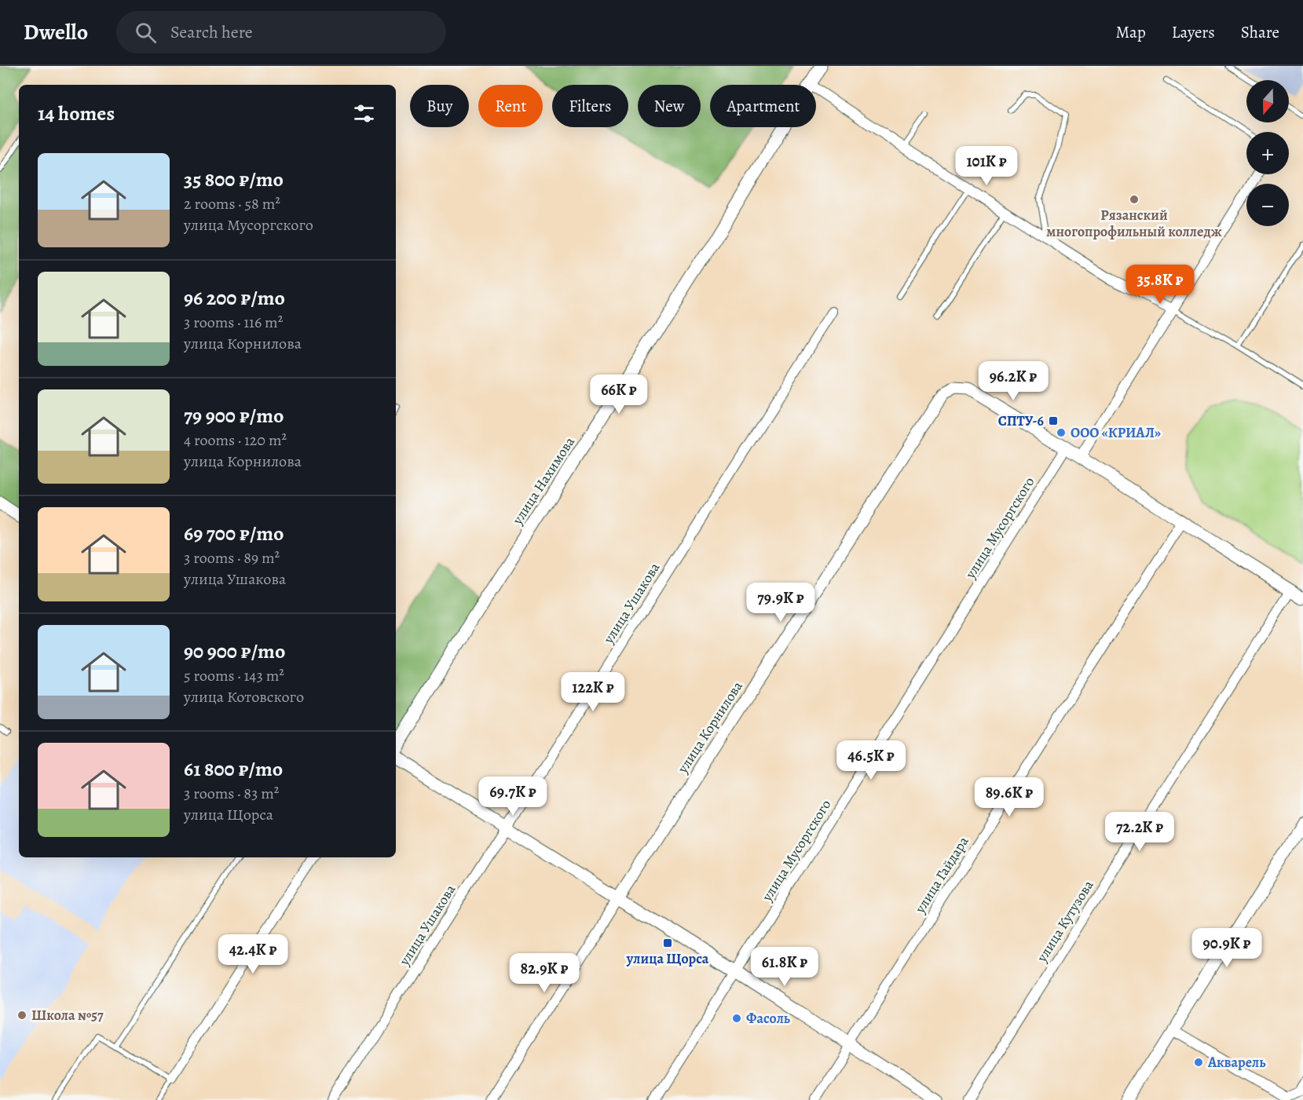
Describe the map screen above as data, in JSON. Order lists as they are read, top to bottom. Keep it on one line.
{"streets":{"street":["улица Нахимова","улица Мусоргского","улица Ушакова","улица Корнилова","улица Гайдара","улица Кутузова"]},"crossings":[["улица Мусоргского","улица Корнилова"]],"places":{"other":["Рязанский многопрофильный колледж","ООО «КРИАЛ»","Школа №57","Фасоль","Акварель"],"transit":["СПТУ-6","улица Щорса"]},"north":"bottom","page":{"header":"Dwello","search":"Search here","nav":["Map","Layers","Share"],"map_buttons":["+","−"],"chip":["Buy","Rent","Filters","New","Apartment"],"heading":"14 homes","list":[{"name":"35 800 ₽/mo","note":"2 rooms · 58 m² · улица Мусоргского"},{"name":"96 200 ₽/mo","note":"3 rooms · 116 m² · улица Корнилова"},{"name":"79 900 ₽/mo","note":"4 rooms · 120 m² · улица Корнилова"},{"name":"69 700 ₽/mo","note":"3 rooms · 89 m² · улица Ушакова"},{"name":"90 900 ₽/mo","note":"5 rooms · 143 m² · улица Котовского"},{"name":"61 800 ₽/mo","note":"3 rooms · 83 m² · улица Щорса"}],"price":["101K ₽","35.8K ₽","96.2K ₽","66K ₽","79.9K ₽","122K ₽","46.5K ₽","69.7K ₽","89.6K ₽","72.2K ₽","90.9K ₽","42.4K ₽","61.8K ₽","82.9K ₽"]}}
